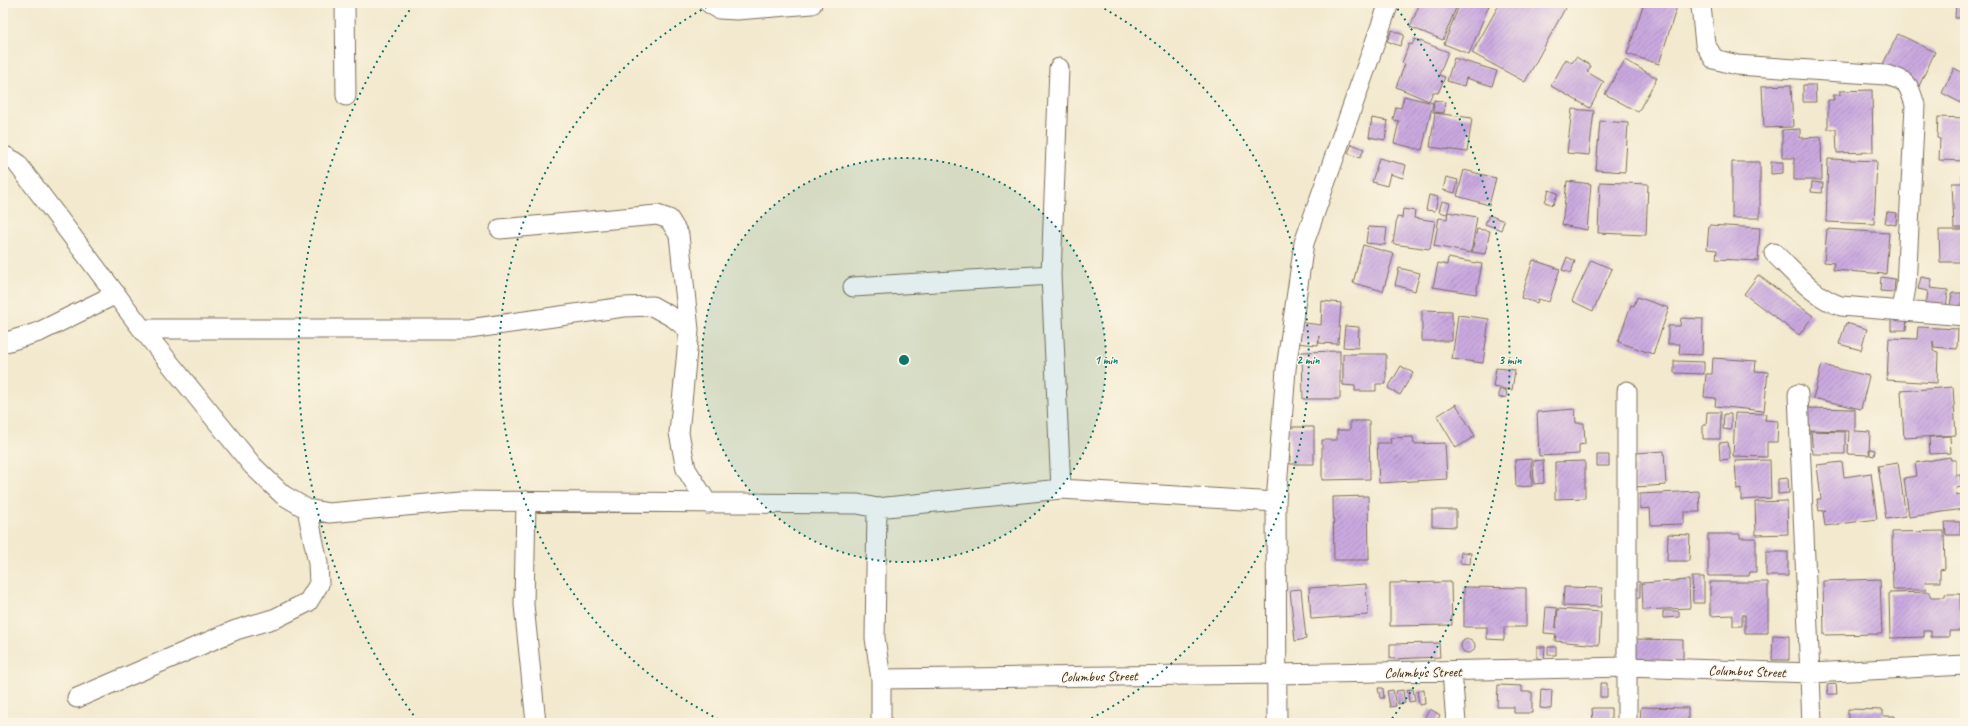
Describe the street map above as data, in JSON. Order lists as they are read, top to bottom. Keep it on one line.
{"streets":{"street":["Columbus Street"]},"rings":["1 min","2 min","3 min"]}
